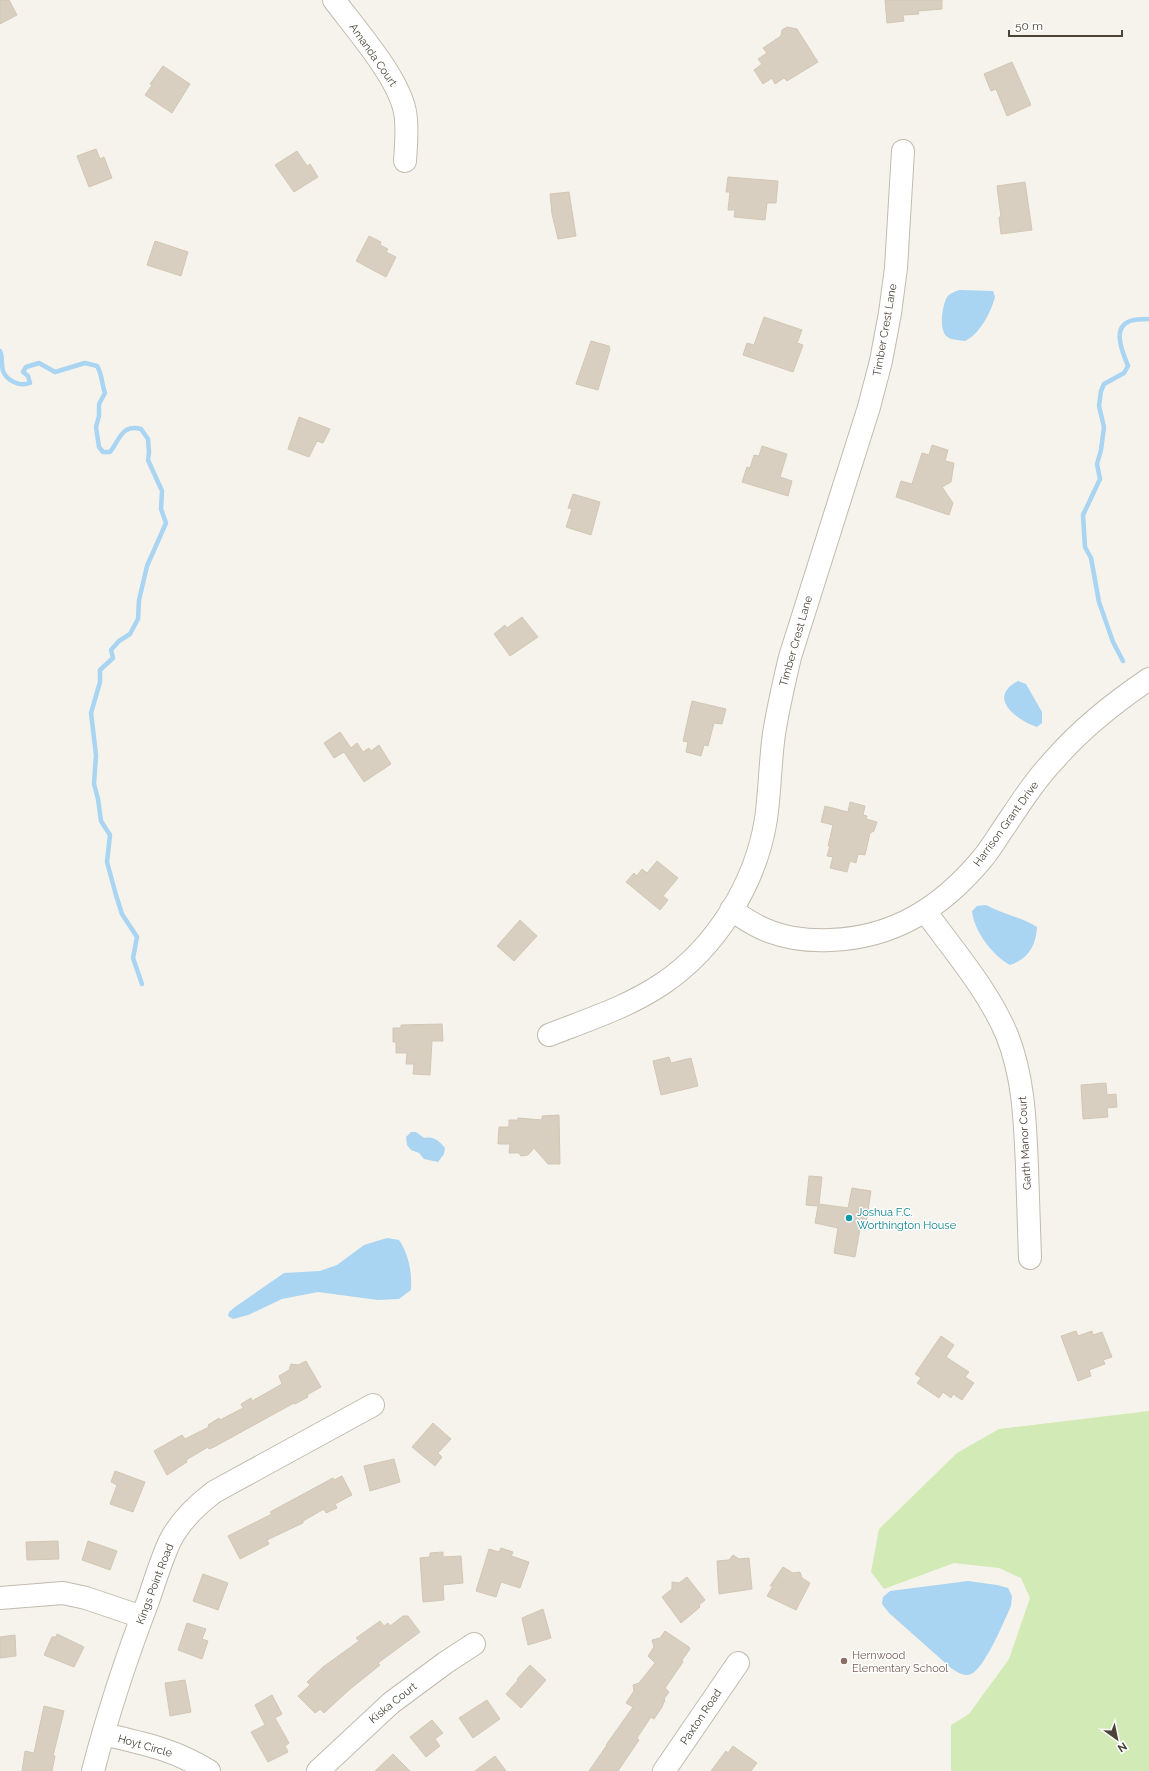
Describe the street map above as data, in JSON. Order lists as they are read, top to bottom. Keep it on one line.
{"streets":{"street":["Amanda Court","Timber Crest Lane","Harrison Grant Drive","Garth Manor Court","Kings Point Road","Kiska Court","Paxton Road","Hoyt Circle"]},"crossings":[["Timber Crest Lane","Harrison Grant Drive"],["Harrison Grant Drive","Garth Manor Court"],["Kings Point Road","Hoyt Circle"]],"places":["Joshua F.C. Worthington House","Hernwood Elementary School"],"scale_bar":"50 m","north":"bottom right"}
